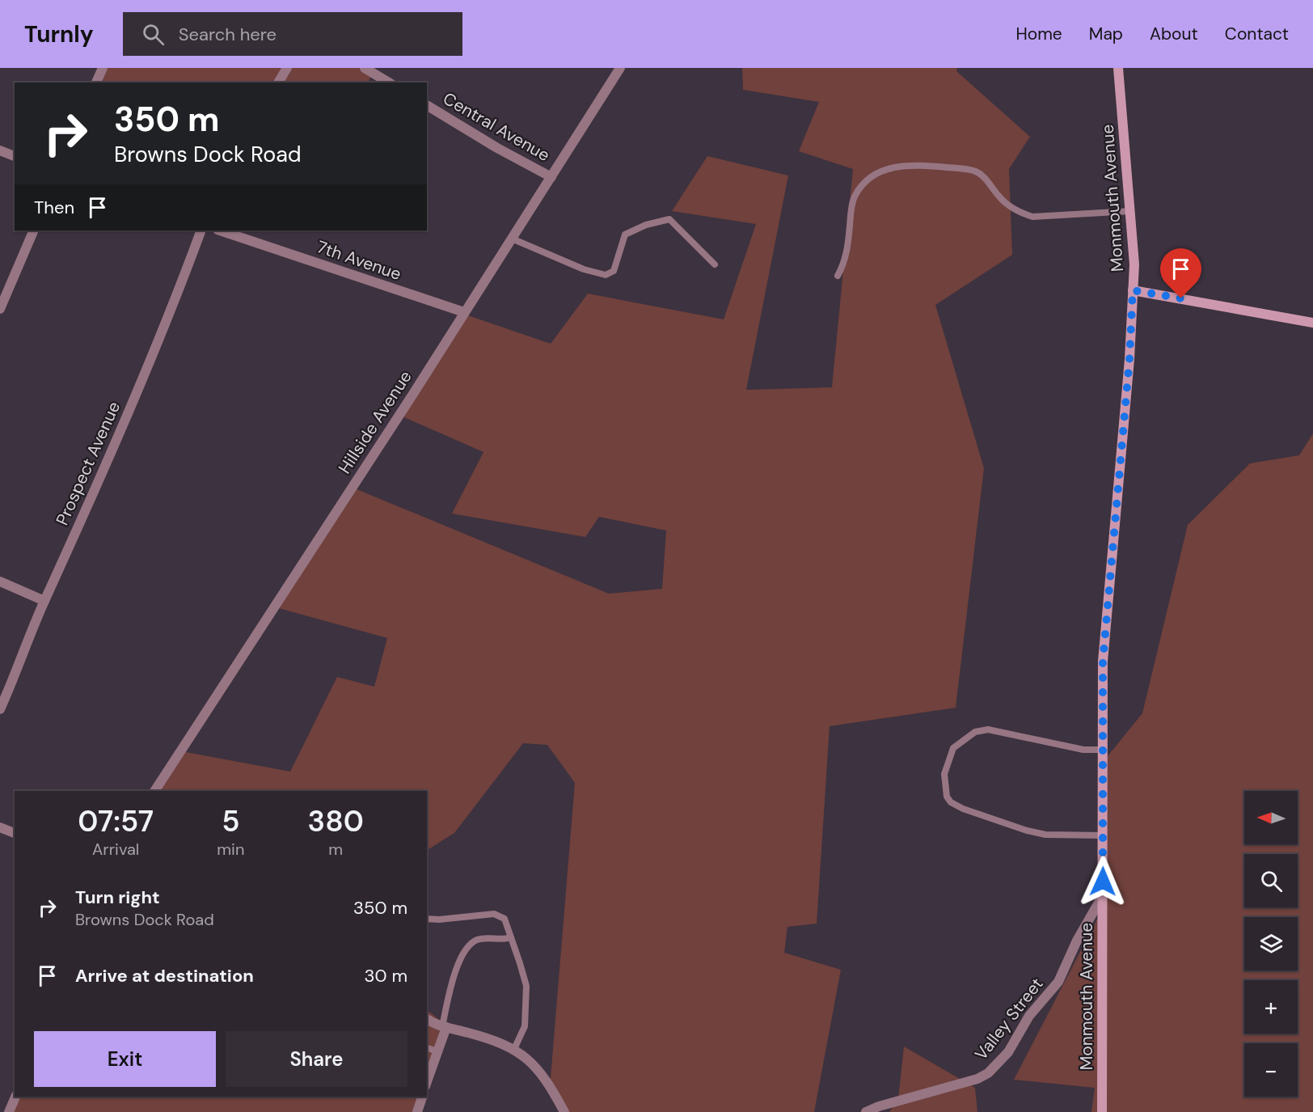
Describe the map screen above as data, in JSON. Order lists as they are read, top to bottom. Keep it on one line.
{"streets":{"street":["Central Avenue","Monmouth Avenue","7th Avenue","Hillside Avenue","Prospect Avenue","Valley Street"]},"crossings":[["Central Avenue","Hillside Avenue"],["Monmouth Avenue","Valley Street"],["7th Avenue","Hillside Avenue"]],"north":"left","page":{"header":"Turnly","search":"Search here","nav":["Home","Map","About","Contact"],"turn":["350 m","Browns Dock Road"],"then":"Then","map_buttons":["+","−"],"eta":["07:57","Arrival","5","min","380","m"],"list":[{"name":"Turn right","note":"Browns Dock Road","value":"350 m"},{"name":"Arrive at destination","value":"30 m"}],"buttons":["Exit","Share"]}}
